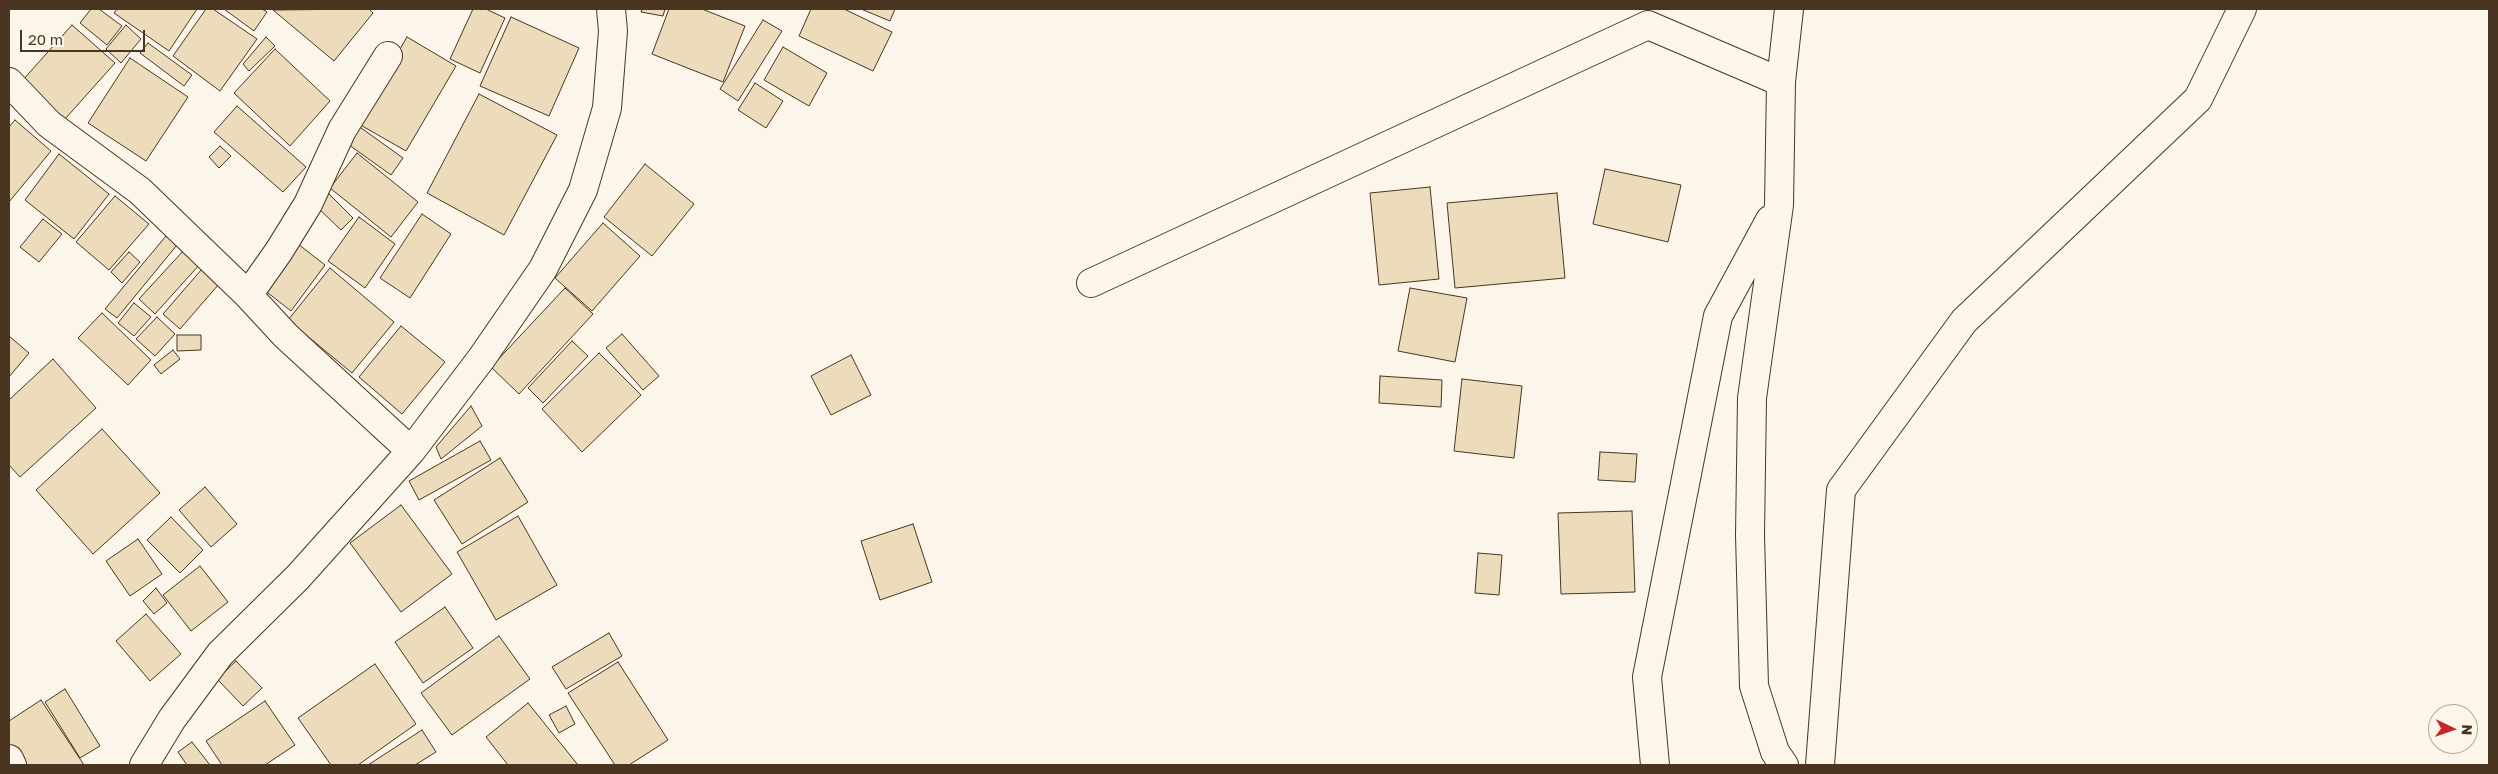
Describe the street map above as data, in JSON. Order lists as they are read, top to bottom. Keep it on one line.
{"scale_bar":"20 m","north":"right"}
